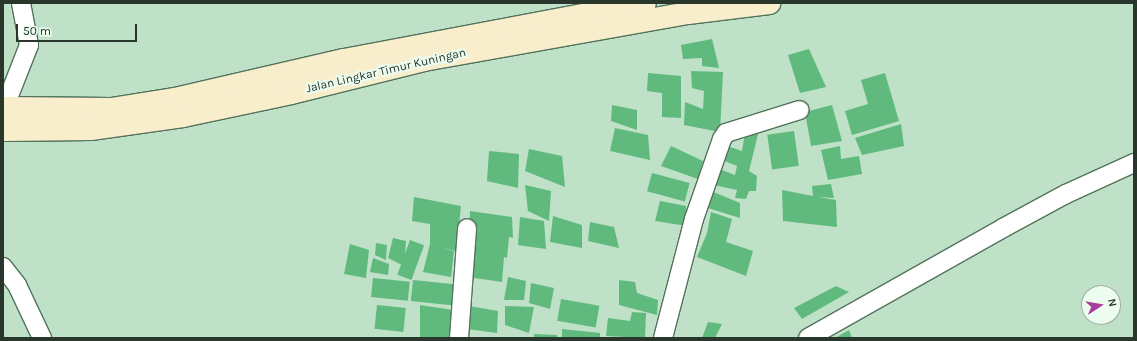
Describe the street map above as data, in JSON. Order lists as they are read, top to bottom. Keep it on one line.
{"streets":{"main road":["Jalan Lingkar Timur Kuningan"]},"scale_bar":"50 m","north":"right"}
